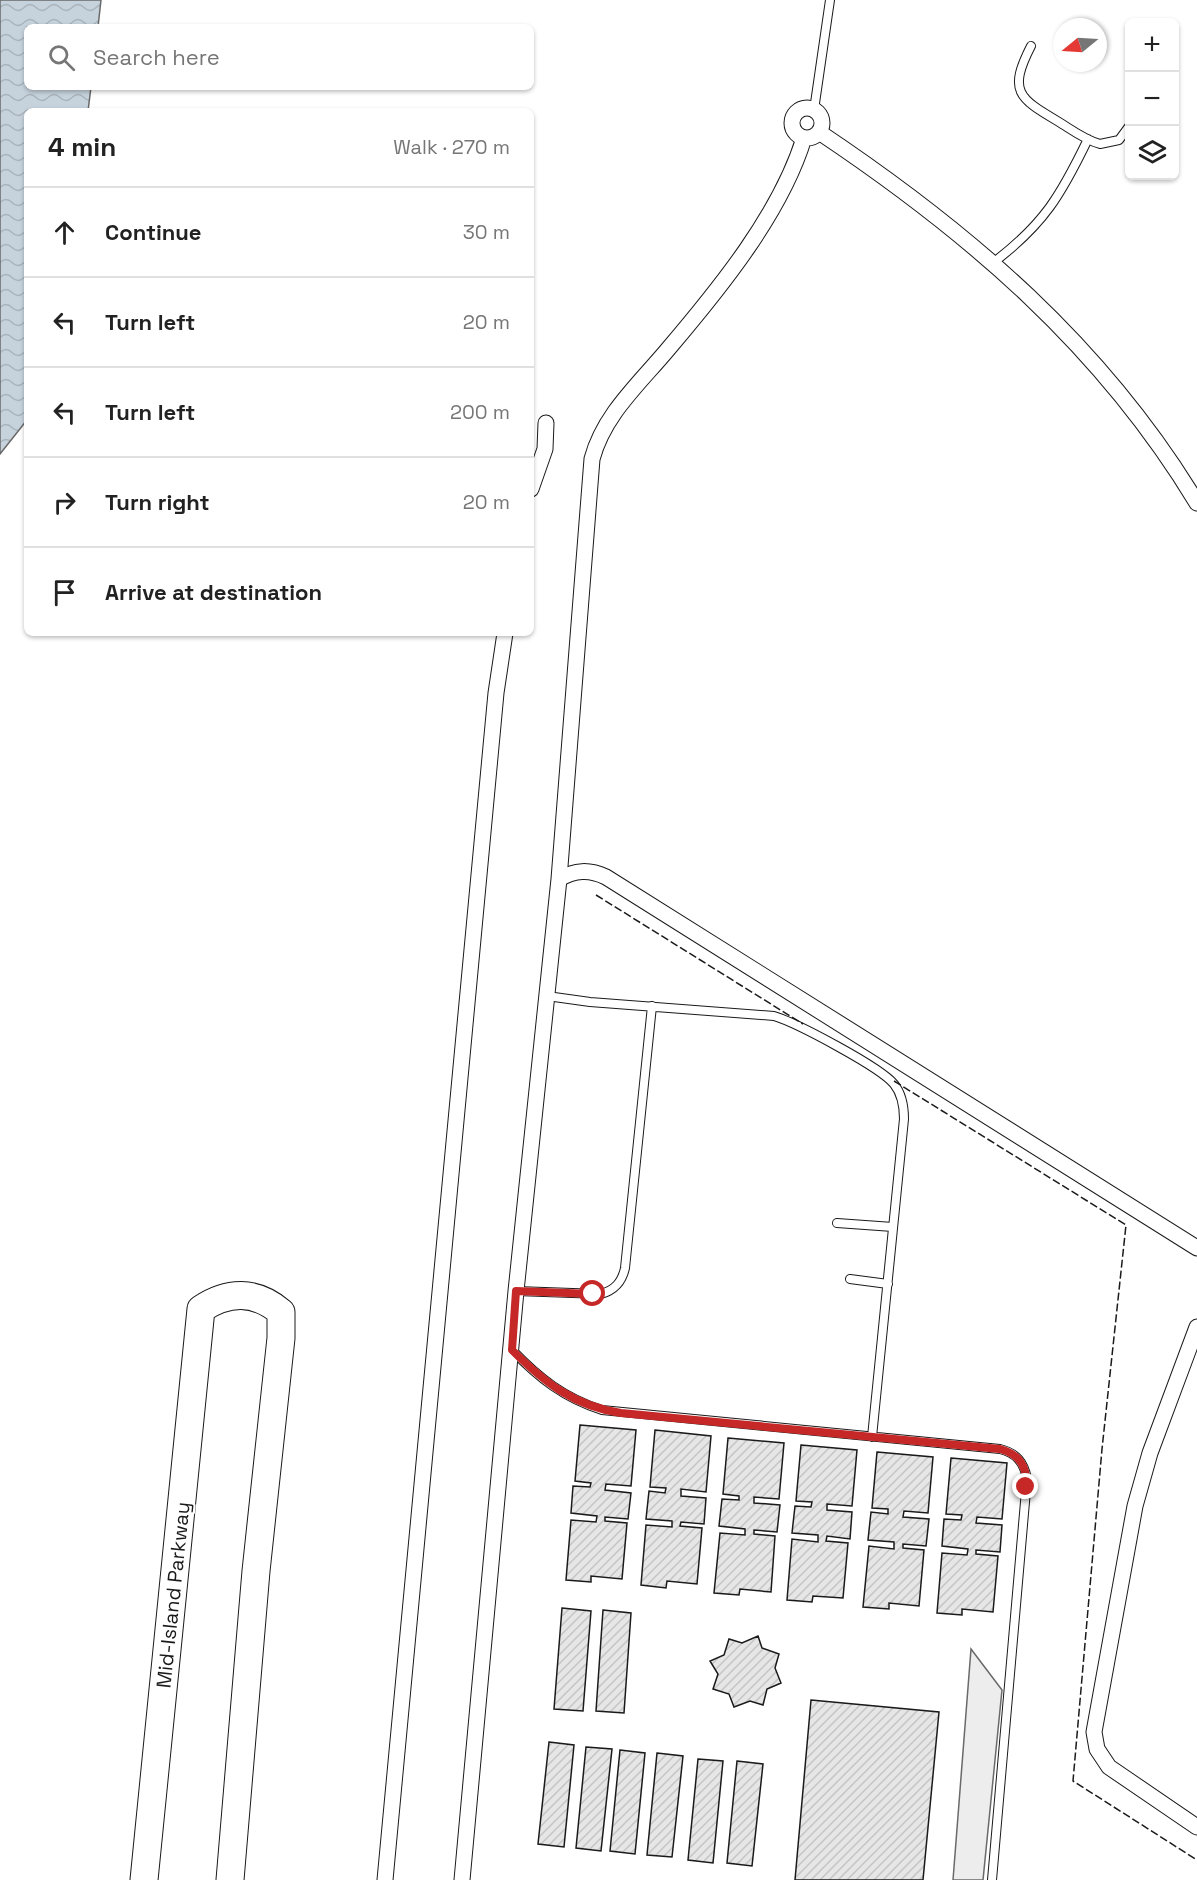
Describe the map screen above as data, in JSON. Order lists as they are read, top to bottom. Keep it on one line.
{"streets":{"highway":["Mid-Island Parkway"]},"north":"left","page":{"map_buttons":["+","−"],"search":"Search here","heading":["4 min","Walk · 270 m"],"list":[["Continue","30 m"],["Turn left","20 m"],["Turn left","200 m"],["Turn right","20 m"],"Arrive at destination"]}}
